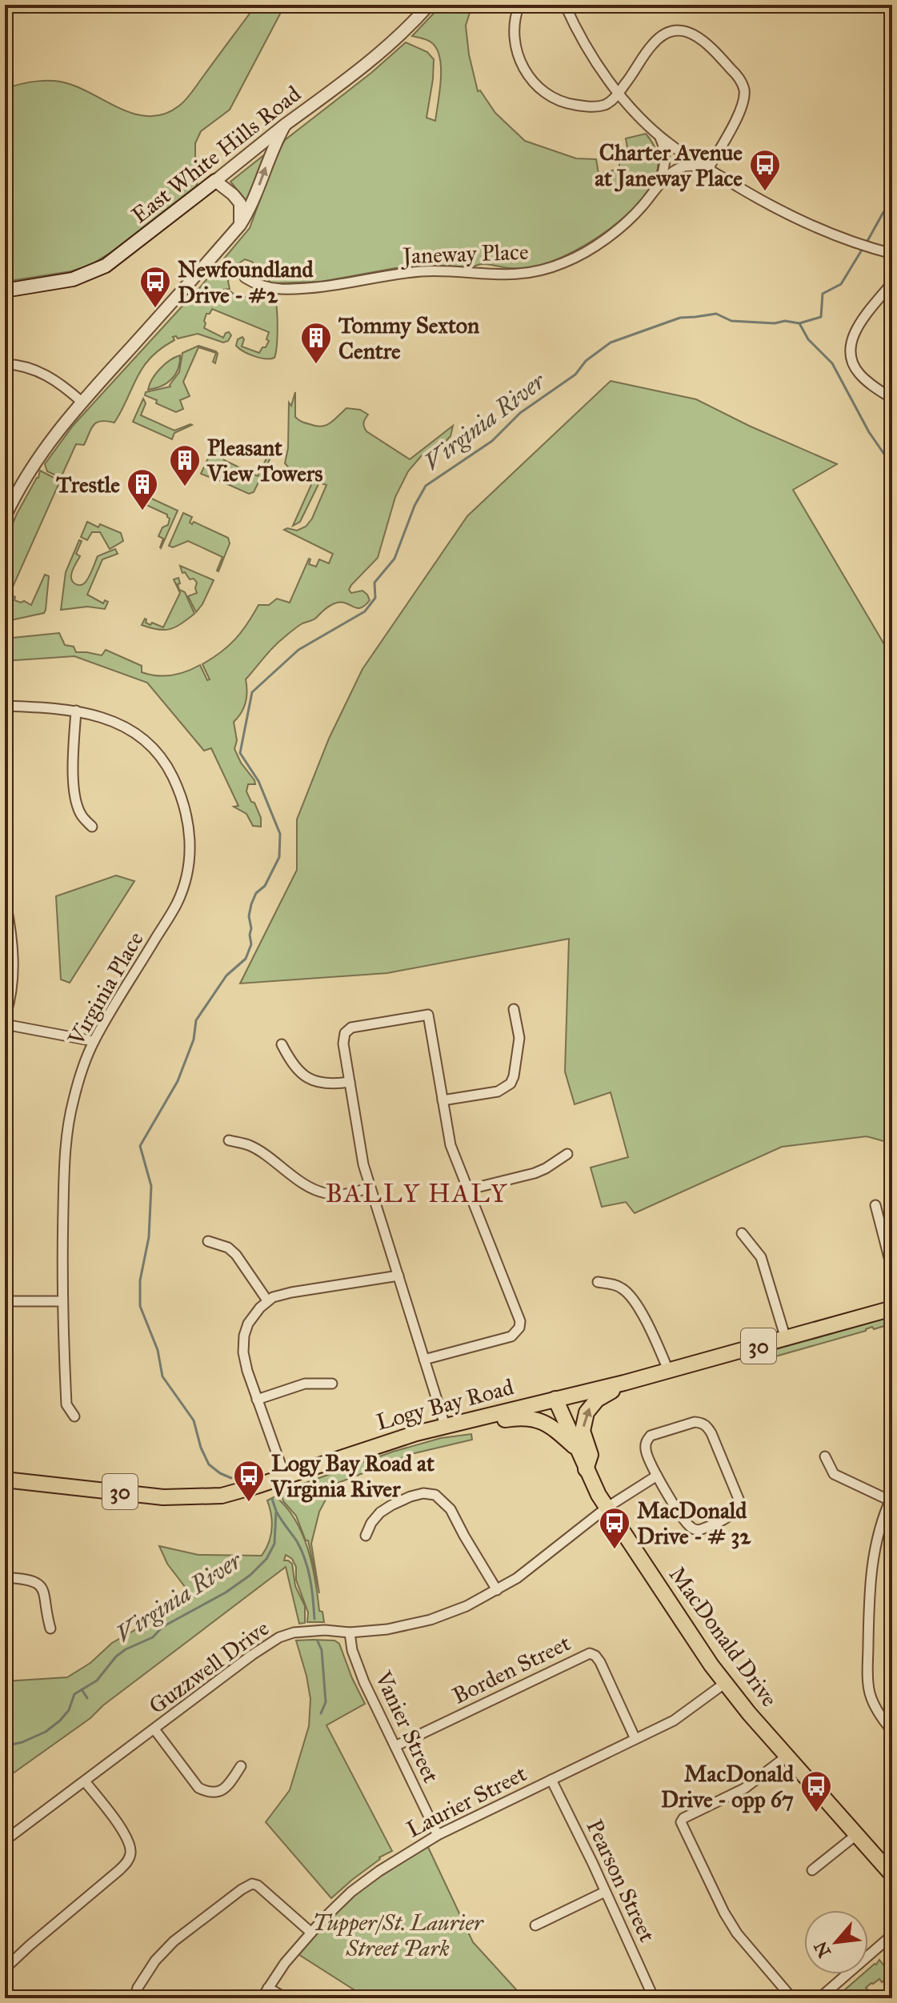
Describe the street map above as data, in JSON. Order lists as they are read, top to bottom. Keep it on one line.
{"streets":{"main road":["East White Hills Road","30","Logy Bay Road","MacDonald Drive"],"street":["Janeway Place","Virginia Place","Guzzwell Drive","Borden Street","Vanier Street","Laurier Street","Pearson Street"]},"crossings":[["Logy Bay Road","MacDonald Drive"],["MacDonald Drive","Guzzwell Drive"],["MacDonald Drive","Laurier Street"],["Guzzwell Drive","Vanier Street"],["Borden Street","Vanier Street"],["Borden Street","Laurier Street"],["Vanier Street","Laurier Street"],["Laurier Street","Pearson Street"]],"districts":["BALLY HALY"],"water":["Virginia River"],"parks":["Tupper/St. Laurier Street Park"],"places":{"bus stop":["Charter Avenue at Janeway Place","Newfoundland Drive - #2","Logy Bay Road at Virginia River","MacDonald Drive - # 32","MacDonald Drive - opp 67"],"building":["Tommy Sexton Centre","Pleasant View Towers","Trestle"]},"north":"bottom left"}
